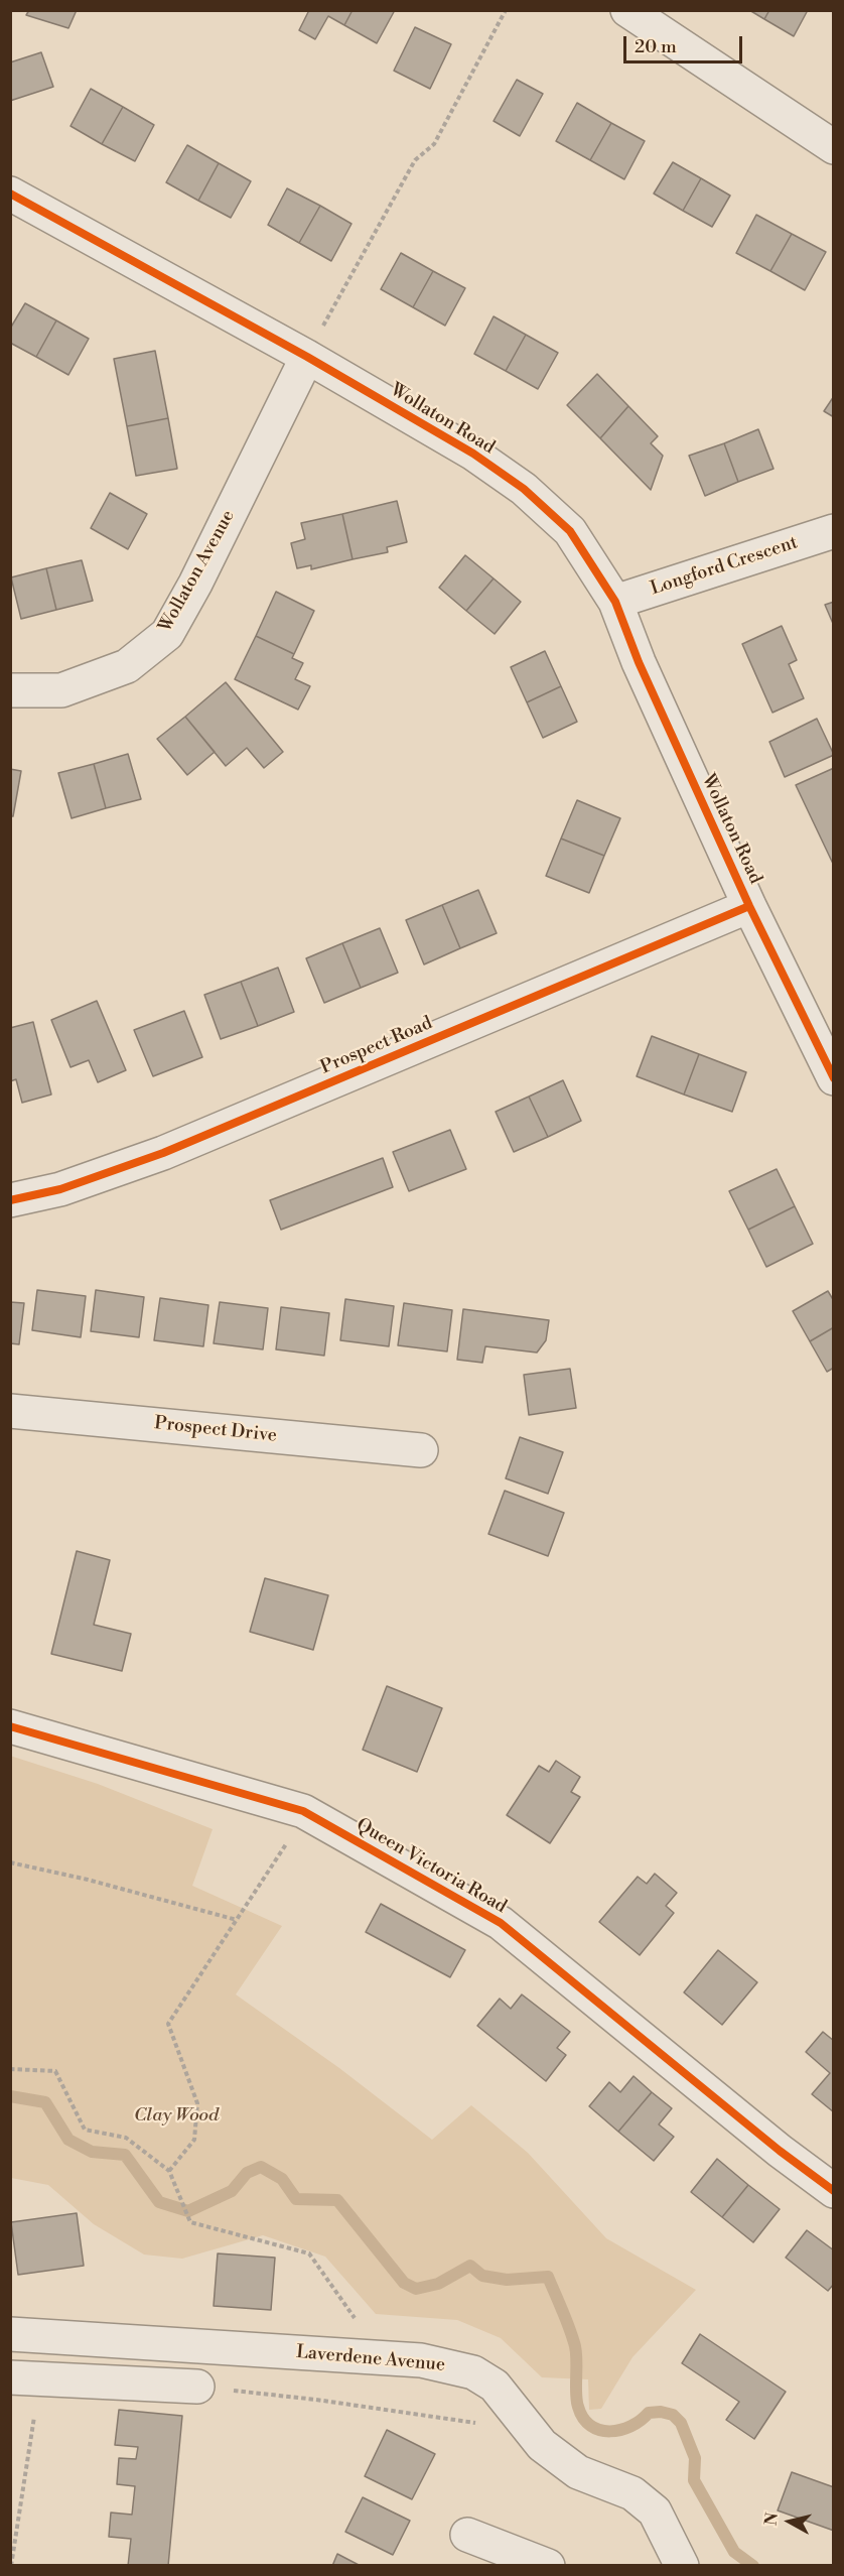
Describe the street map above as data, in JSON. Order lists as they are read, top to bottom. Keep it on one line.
{"streets":{"street":["Wollaton Road","Longford Crescent","Wollaton Avenue","Prospect Road","Prospect Drive","Queen Victoria Road","Laverdene Avenue"]},"crossings":[["Wollaton Road","Longford Crescent"],["Wollaton Road","Wollaton Avenue"],["Wollaton Road","Prospect Road"]],"parks":["Clay Wood"],"scale_bar":"20 m","north":"left"}
